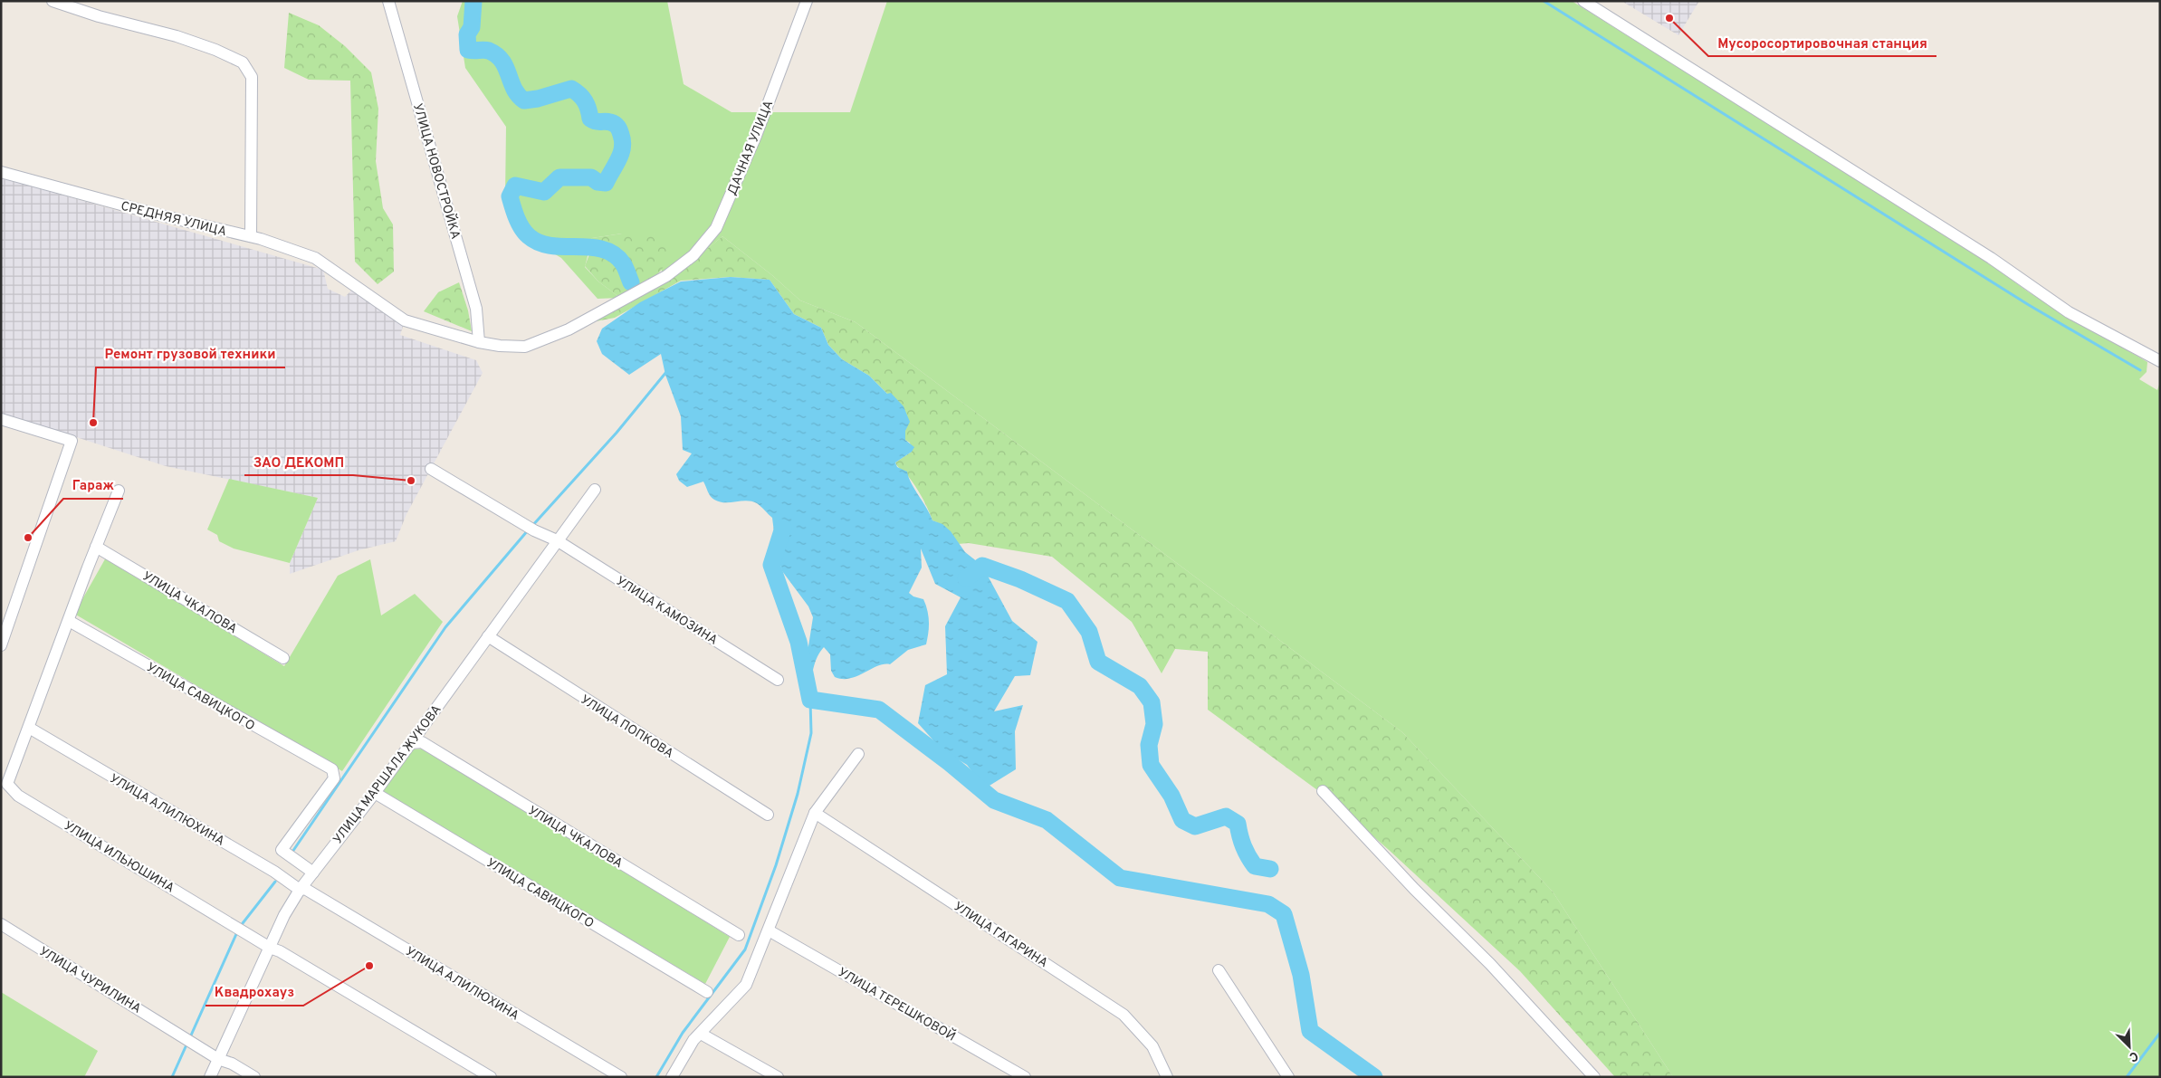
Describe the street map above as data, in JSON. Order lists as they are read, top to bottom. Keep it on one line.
{"streets":{"street":["ДАЧНАЯ УЛИЦА","УЛИЦА НОВОСТРОЙКА","СРЕДНЯЯ УЛИЦА","УЛИЦА ЧКАЛОВА","УЛИЦА КАМОЗИНА","УЛИЦА САВИЦКОГО","УЛИЦА ПОПКОВА","УЛИЦА МАРШАЛА ЖУКОВА","УЛИЦА АЛИЛЮХИНА","УЛИЦА ИЛЬЮШИНА","УЛИЦА ГАГАРИНА","УЛИЦА ЧУРИЛИНА","УЛИЦА ТЕРЕШКОВОЙ"]},"crossings":[["ДАЧНАЯ УЛИЦА","УЛИЦА НОВОСТРОЙКА"],["ДАЧНАЯ УЛИЦА","СРЕДНЯЯ УЛИЦА"],["УЛИЦА НОВОСТРОЙКА","СРЕДНЯЯ УЛИЦА"],["УЛИЦА ЧКАЛОВА","УЛИЦА МАРШАЛА ЖУКОВА"],["УЛИЦА КАМОЗИНА","УЛИЦА МАРШАЛА ЖУКОВА"],["УЛИЦА САВИЦКОГО","УЛИЦА МАРШАЛА ЖУКОВА"],["УЛИЦА ПОПКОВА","УЛИЦА МАРШАЛА ЖУКОВА"],["УЛИЦА МАРШАЛА ЖУКОВА","УЛИЦА АЛИЛЮХИНА"],["УЛИЦА МАРШАЛА ЖУКОВА","УЛИЦА ИЛЬЮШИНА"],["УЛИЦА МАРШАЛА ЖУКОВА","УЛИЦА ЧУРИЛИНА"],["УЛИЦА АЛИЛЮХИНА","УЛИЦА ИЛЬЮШИНА"]],"places":["Мусоросортировочная станция","Ремонт грузовой техники","ЗАО ДЕКОМП","Гараж","Квадрохауз"],"north":"bottom right"}
